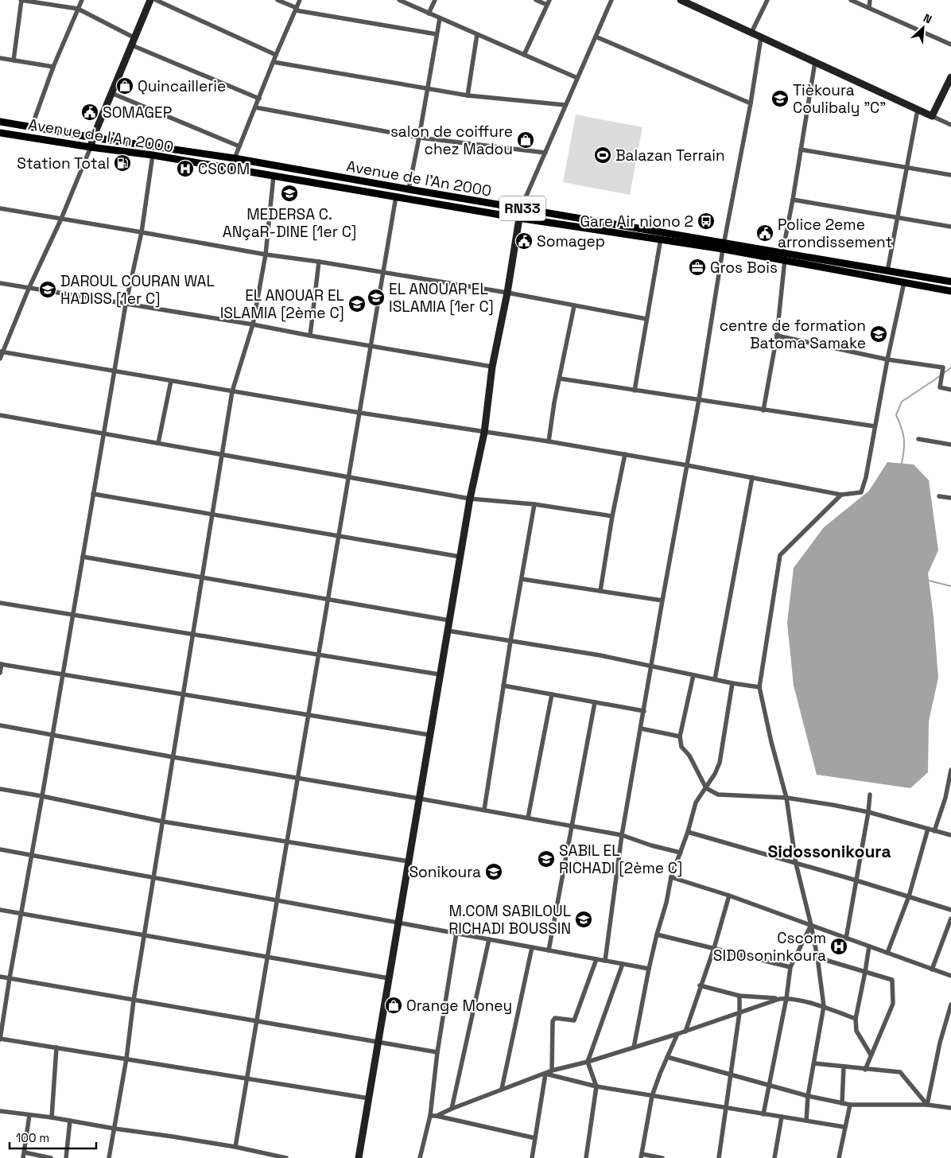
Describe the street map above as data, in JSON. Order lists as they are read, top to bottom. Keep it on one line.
{"streets":{"main road":["Avenue de l'An 2000","RN33"]},"districts":["Sidossonikoura"],"places":{"shop":["Quincaillerie","salon de coiffure chez Madou","Orange Money"],"school or university":["Tièkoura Coulibaly \"C\"","MEDERSA C. ANçaR-DINE [1er C]","DAROUL COURAN WAL HADISS [1er C]","EL ANOUAR EL ISLAMIA [1er C]","EL ANOUAR EL ISLAMIA [2ème C]","centre de formation Batoma Samake","SABIL EL RICHADI [2ème C]","Sonikoura","M.COM SABILOUL RICHADI BOUSSIN"],"public building":["SOMAGEP","Police 2eme arrondissement","Somagep"],"sports":["Balazan Terrain"],"fuel station":["Station Total"],"hospital":["CSCOM","Cscom SIDOsoninkoura"],"bus stop":["Gare Air niono 2"],"office":["Gros Bois"]},"scale_bar":"100 m","north":"top right"}
